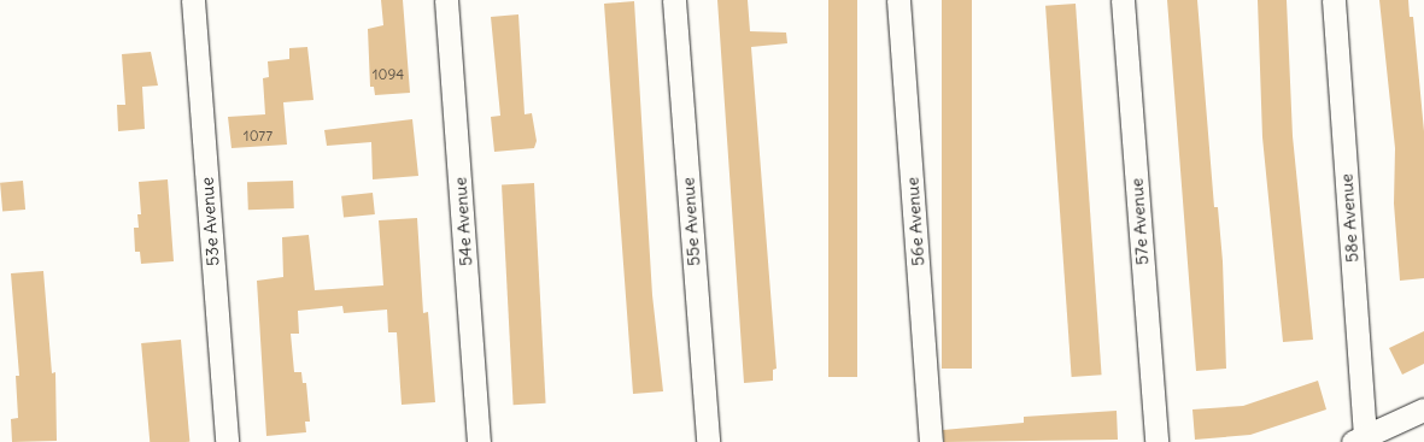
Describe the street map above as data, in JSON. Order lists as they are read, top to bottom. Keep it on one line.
{"streets":{"street":["58e Avenue","53e Avenue","54e Avenue","55e Avenue","56e Avenue","57e Avenue"]},"house_numbers":["1094","1077"]}
